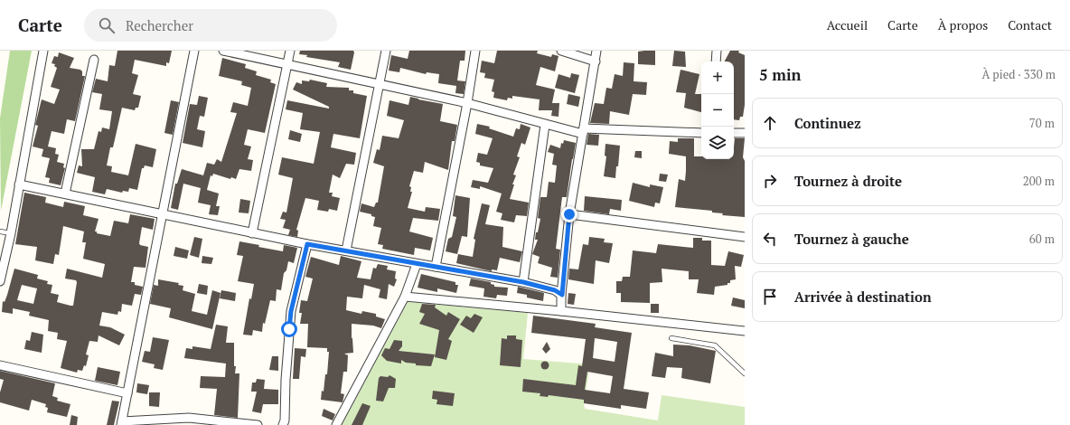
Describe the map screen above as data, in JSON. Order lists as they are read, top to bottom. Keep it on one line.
{"page":{"header":"Carte","search":"Rechercher","nav":["Accueil","Carte","À propos","Contact"],"heading":["5 min","À pied · 330 m"],"map_buttons":["+","−"],"list":[["Continuez","70 m"],["Tournez à droite","200 m"],["Tournez à gauche","60 m"],"Arrivée à destination"]}}
